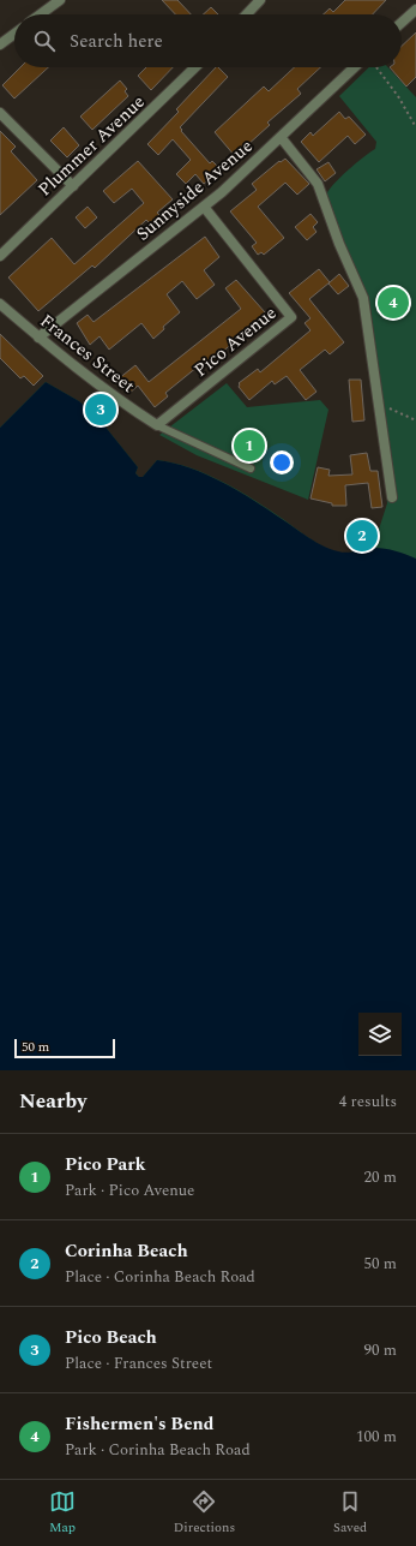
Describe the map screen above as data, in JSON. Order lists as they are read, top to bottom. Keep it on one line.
{"streets":{"street":["Plummer Avenue","Sunnyside Avenue","Pico Avenue","Frances Street"]},"crossings":[["Sunnyside Avenue","Pico Avenue"],["Sunnyside Avenue","Frances Street"],["Pico Avenue","Frances Street"]],"scale_bar":"50 m","page":{"search":"Search here","pins":["4","3","1","2"],"scale":"50 m","heading":["Nearby","4 results"],"list":[{"mark":"1","name":"Pico Park","note":"Park · Pico Avenue","value":"20 m"},{"mark":"2","name":"Corinha Beach","note":"Place · Corinha Beach Road","value":"50 m"},{"mark":"3","name":"Pico Beach","note":"Place · Frances Street","value":"90 m"},{"mark":"4","name":"Fishermen's Bend","note":"Park · Corinha Beach Road","value":"100 m"}],"nav":["Map","Directions","Saved"]}}
